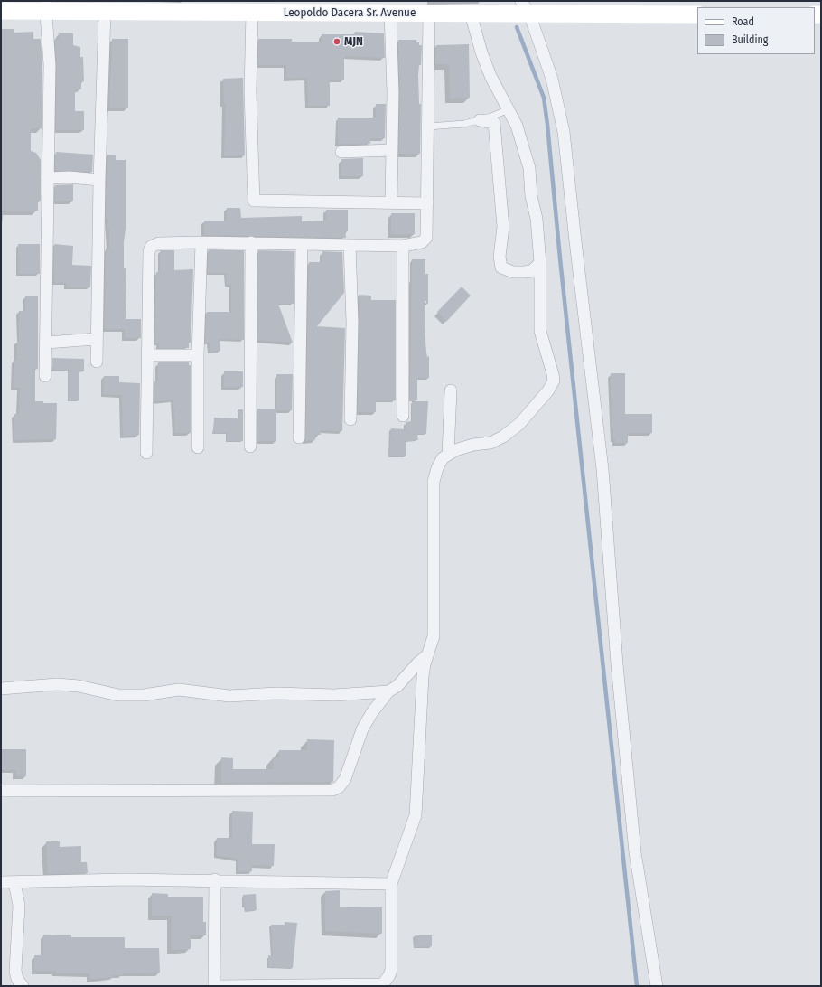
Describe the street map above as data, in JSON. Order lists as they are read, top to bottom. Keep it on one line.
{"streets":{"main road":["Leopoldo Dacera Sr. Avenue"]},"places":["MJN"],"legend":["Road","Building"]}
